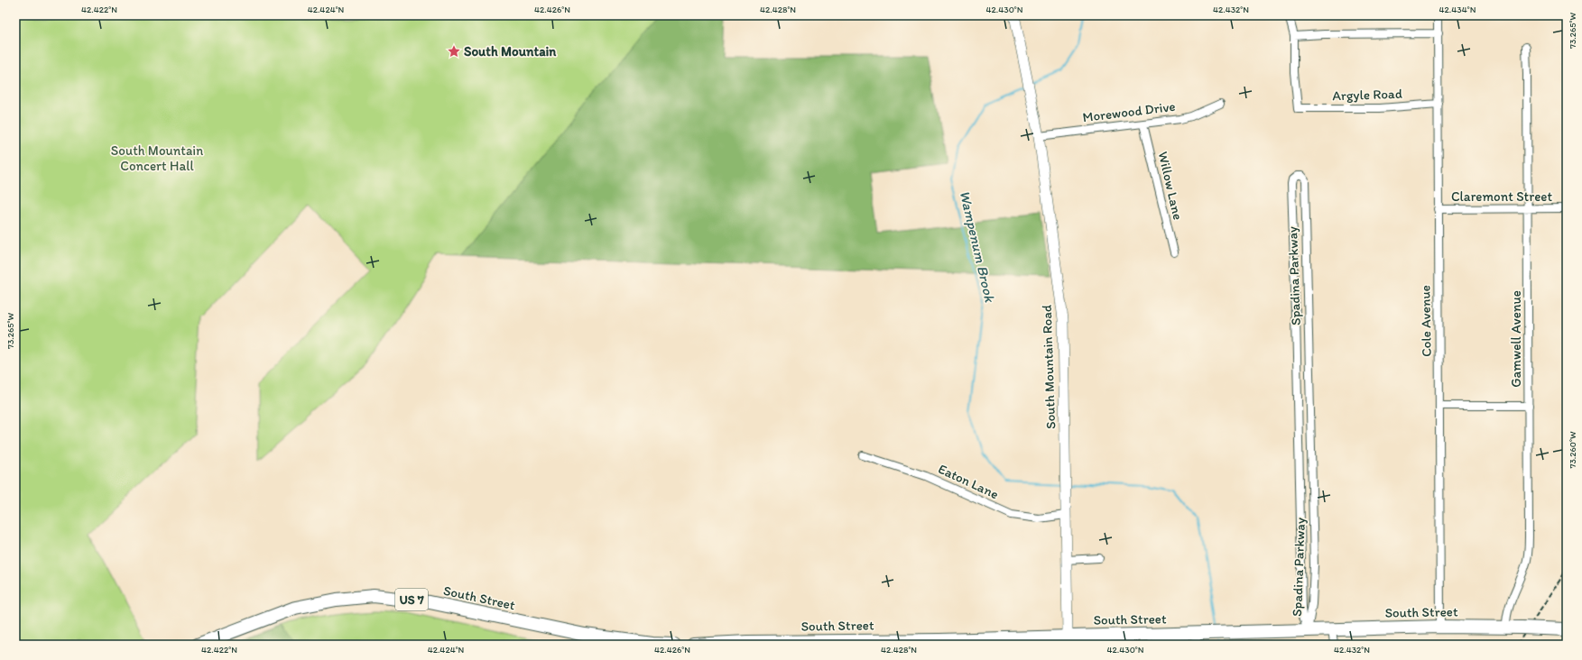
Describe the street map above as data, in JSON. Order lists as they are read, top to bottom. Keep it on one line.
{"streets":{"highway":["South Street","US 7"],"street":["Argyle Road","Morewood Drive","Willow Lane","Claremont Street","Spadina Parkway","Cole Avenue","Gamwell Avenue","South Mountain Road","Eaton Lane"]},"crossings":[["Argyle Road","Cole Avenue"],["Morewood Drive","Willow Lane"],["Morewood Drive","South Mountain Road"],["Claremont Street","Cole Avenue"],["Claremont Street","Gamwell Avenue"],["Spadina Parkway","South Street"],["Cole Avenue","South Street"],["Gamwell Avenue","South Street"],["South Mountain Road","Eaton Lane"],["South Mountain Road","South Street"]],"water":["Wampenum Brook"],"parks":["South Mountain Concert Hall"],"places":{"place":["South Mountain"]},"coordinates":["42.422°N","42.424°N","42.426°N","42.428°N","42.430°N","42.432°N","42.434°N","73.265°W","73.260°W"]}
